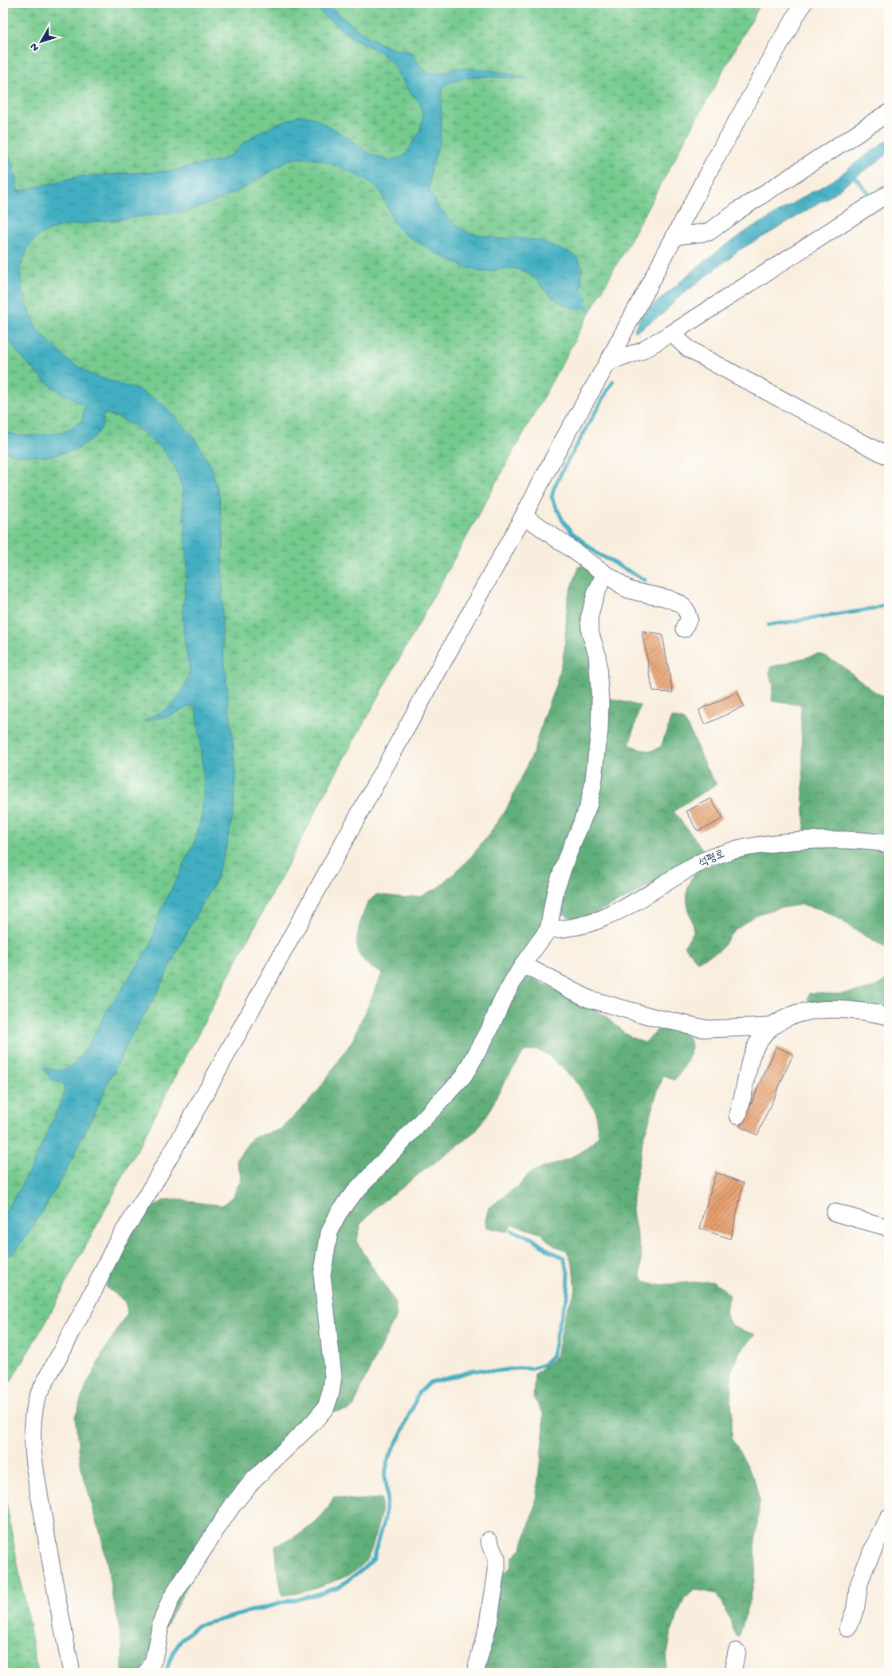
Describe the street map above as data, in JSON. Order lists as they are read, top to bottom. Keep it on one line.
{"streets":{"street":["석평로"]},"north":"bottom left"}
